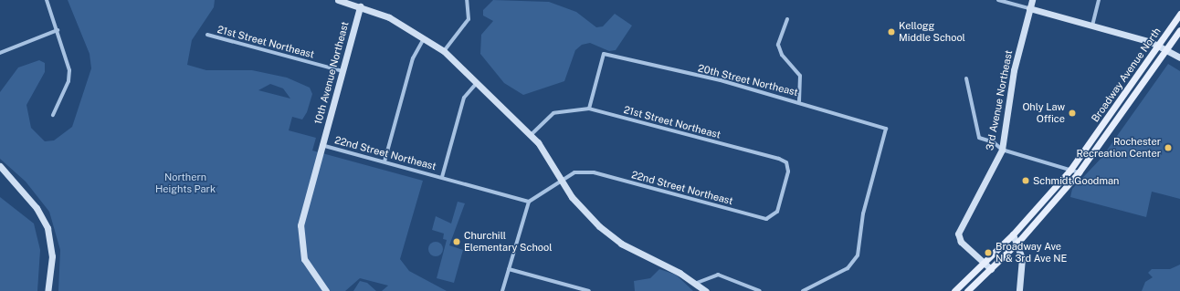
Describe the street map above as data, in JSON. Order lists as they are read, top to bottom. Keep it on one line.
{"streets":{"main road":["Broadway Avenue North"],"street":["21st Street Northeast","10th Avenue Northeast","20th Street Northeast","3rd Avenue Northeast","22nd Street Northeast"]},"crossings":[["21st Street Northeast","10th Avenue Northeast"],["21st Street Northeast","20th Street Northeast"],["21st Street Northeast","22nd Street Northeast"],["10th Avenue Northeast","22nd Street Northeast"],["Broadway Avenue North","3rd Avenue Northeast"]],"parks":["Northern Heights Park"],"places":["Kellogg Middle School","Ohly Law Office","Rochester Recreation Center","Schmidt Goodman","Churchill Elementary School","Broadway Ave N & 3rd Ave NE"]}
